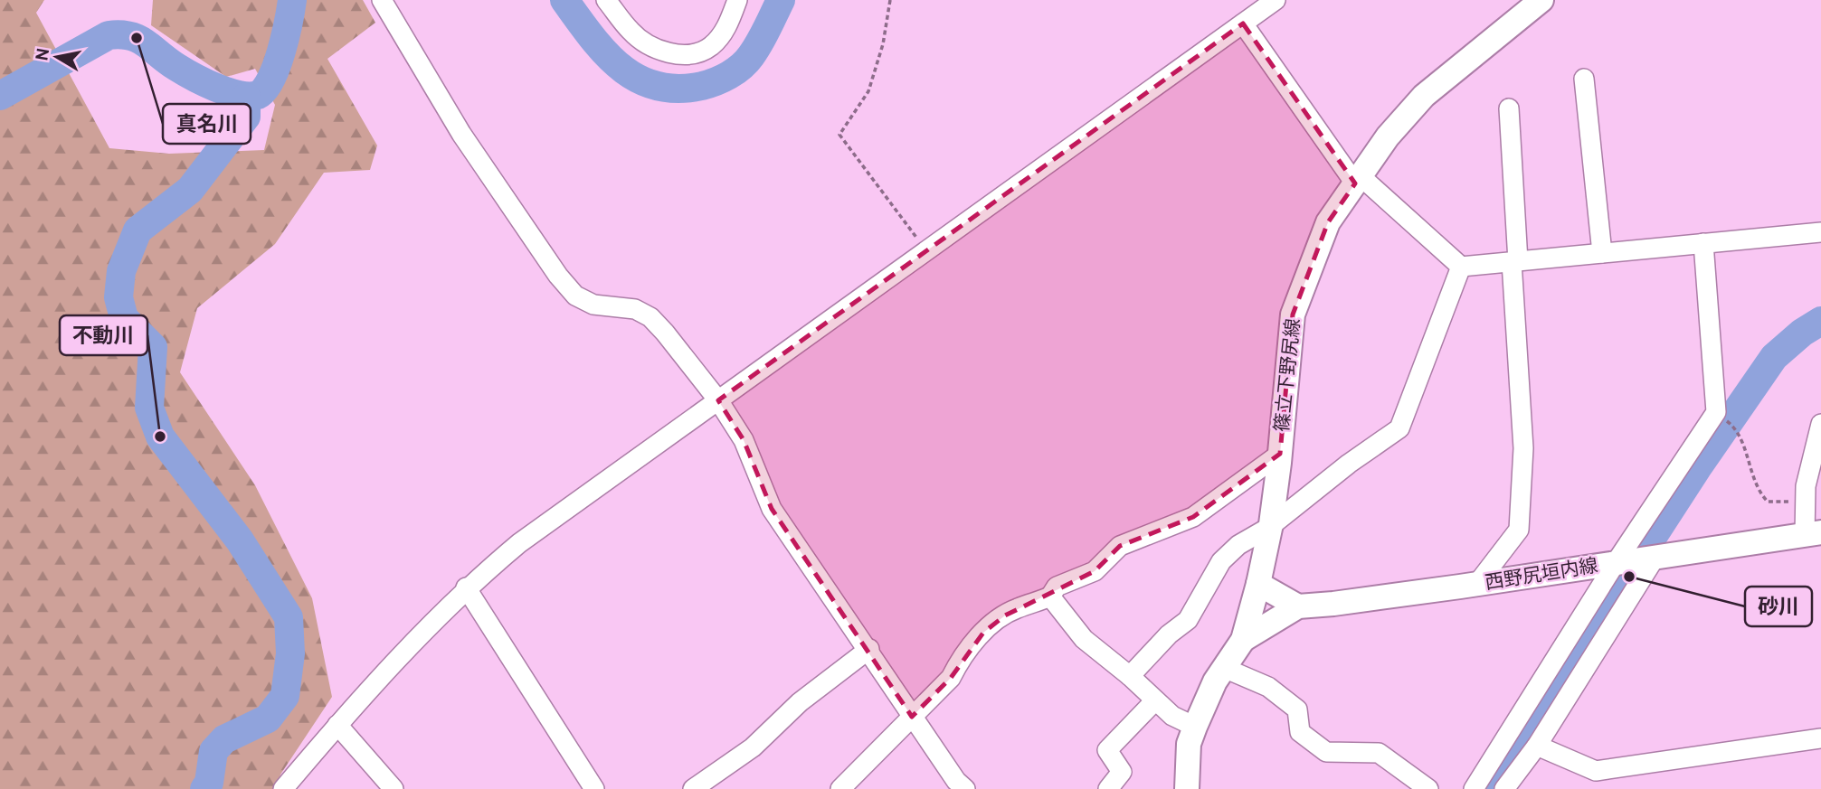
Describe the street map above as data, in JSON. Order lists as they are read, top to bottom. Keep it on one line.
{"streets":{"main road":["篠立下野尻線","西野尻垣内線"]},"crossings":[["篠立下野尻線","西野尻垣内線"]],"places":["真名川","不動川","砂川"],"north":"left"}
